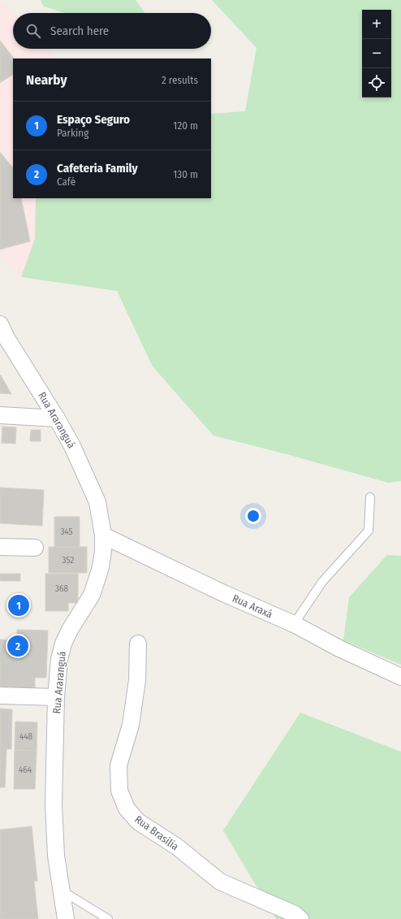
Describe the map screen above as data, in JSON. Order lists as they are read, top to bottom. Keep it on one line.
{"streets":{"street":["Rua Araranguá","Rua Araxá","Rua Brasília"]},"crossings":[["Rua Araranguá","Rua Araxá"]],"house_numbers":["345","352","368","448","464"],"page":{"map_buttons":["+","−"],"search":"Search here","heading":["Nearby","2 results"],"list":[{"mark":"1","name":"Espaço Seguro","note":"Parking","value":"120 m"},{"mark":"2","name":"Cafeteria Family","note":"Café","value":"130 m"}],"pins":["1","2"]}}
